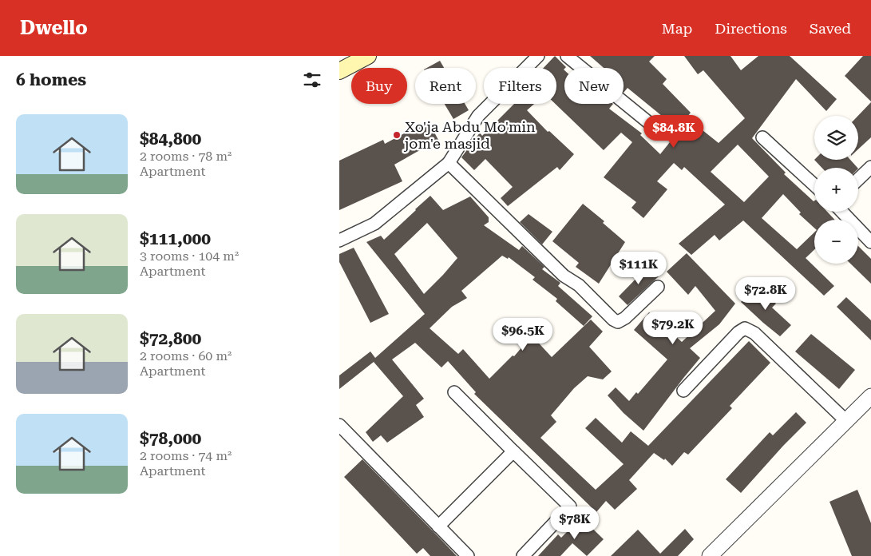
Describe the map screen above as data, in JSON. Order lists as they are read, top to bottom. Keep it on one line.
{"places":["Xo'ja Abdu Mo'min jom'e masjid"],"page":{"header":"Dwello","nav":["Map","Directions","Saved"],"heading":"6 homes","chip":["Buy","Rent","Filters","New"],"list":[{"name":"$84,800","note":"2 rooms · 78 m² · Apartment"},{"name":"$111,000","note":"3 rooms · 104 m² · Apartment"},{"name":"$72,800","note":"2 rooms · 60 m² · Apartment"},{"name":"$78,000","note":"2 rooms · 74 m² · Apartment"}],"price":["$84.8K","$111K","$72.8K","$79.2K","$96.5K","$78K"],"map_buttons":["+","−"]}}
